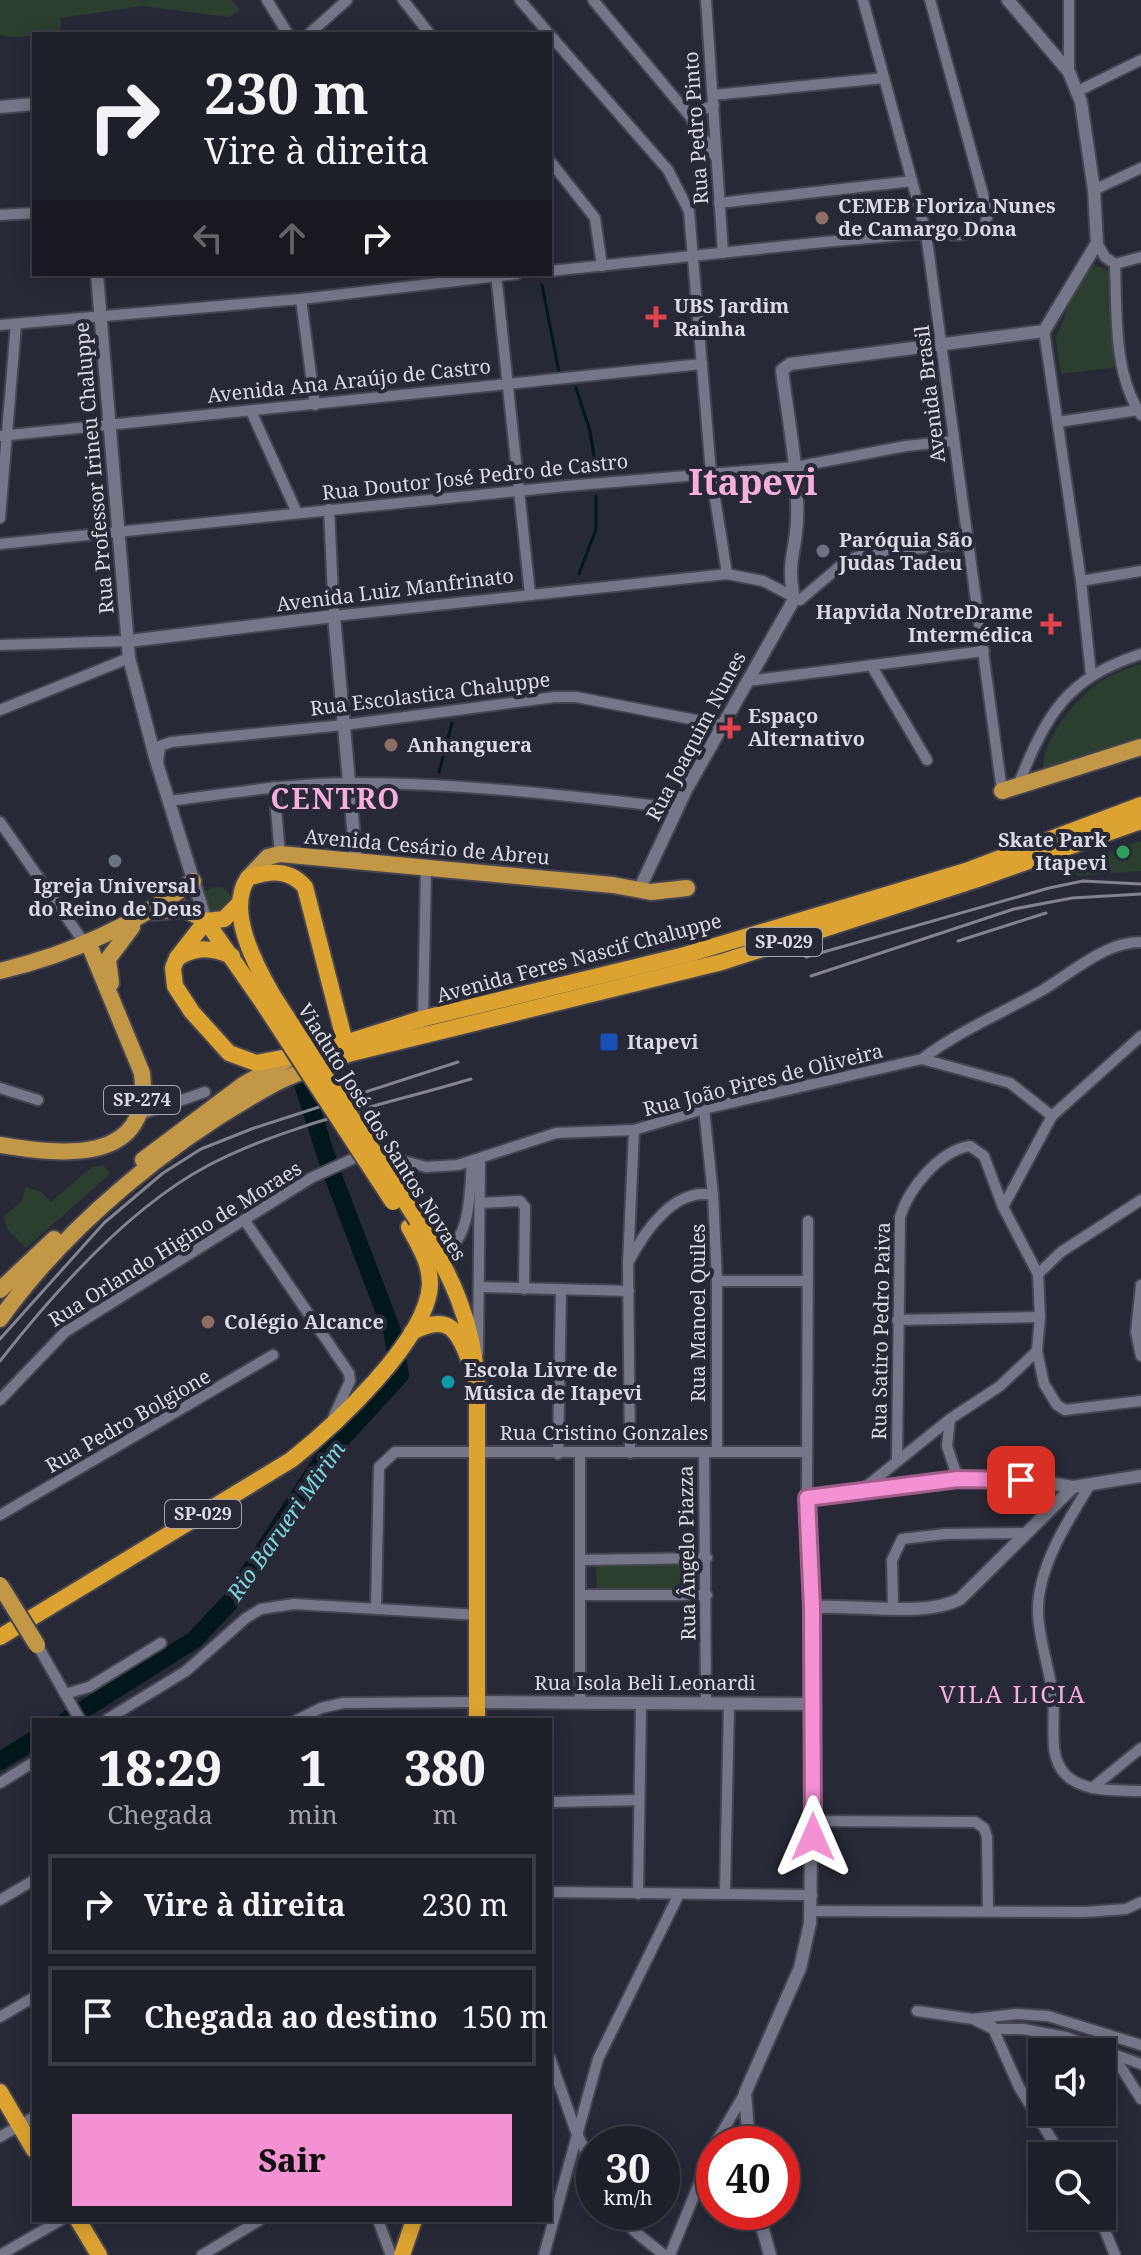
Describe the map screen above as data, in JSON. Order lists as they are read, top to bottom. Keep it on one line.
{"streets":{"highway":["SP-029","Avenida Feres Nascif Chaluppe","Viaduto José dos Santos Novaes"],"main road":["Avenida Cesário de Abreu","SP-274"],"street":["Rua Pedro Pinto","Avenida Ana Araújo de Castro","Avenida Brasil","Rua Professor Irineu Chaluppe","Rua Doutor José Pedro de Castro","Avenida Luiz Manfrinato","Rua Escolastica Chaluppe","Rua Joaquim Nunes","Rua João Pires de Oliveira","Rua Orlando Higino de Moraes","Rua Manoel Quiles","Rua Satiro Pedro Paiva","Rua Pedro Bolgione","Rua Cristino Gonzales","Rua Ângelo Piazza","Rua Isola Beli Leonardi"]},"crossings":[["Avenida Ana Araújo de Castro","Rua Professor Irineu Chaluppe"],["Avenida Brasil","Rua Doutor José Pedro de Castro"],["Rua Professor Irineu Chaluppe","Rua Doutor José Pedro de Castro"],["Rua Professor Irineu Chaluppe","Avenida Luiz Manfrinato"],["Rua Professor Irineu Chaluppe","Rua Escolastica Chaluppe"],["Rua Professor Irineu Chaluppe","SP-029"],["Avenida Luiz Manfrinato","Rua Joaquim Nunes"],["Rua Escolastica Chaluppe","Rua Joaquim Nunes"],["Rua Joaquim Nunes","Avenida Cesário de Abreu"],["SP-029","Avenida Feres Nascif Chaluppe"],["SP-029","Viaduto José dos Santos Novaes"],["SP-029","Rua Cristino Gonzales"],["SP-029","Rua Isola Beli Leonardi"],["Rua João Pires de Oliveira","Rua Orlando Higino de Moraes"],["Rua Manoel Quiles","Rua Cristino Gonzales"],["Rua Cristino Gonzales","Rua Ângelo Piazza"],["Rua Ângelo Piazza","Rua Isola Beli Leonardi"]],"districts":["Itapevi","CENTRO","VILA LICIA"],"water":["Rio Barueri Mirim"],"places":{"other":["CEMEB Floriza Nunes de Camargo Dona","Paróquia São Judas Tadeu","Anhanguera","Skate Park Itapevi","Igreja Universal do Reino de Deus","Colégio Alcance","Escola Livre de Música de Itapevi"],"health":["UBS Jardim Rainha","Hapvida NotreDrame Intermédica","Espaço Alternativo"],"transit":["Itapevi"]},"page":{"turn":["230 m","Vire à direita"],"eta":["18:29","Chegada","1","min","380","m"],"list":[{"name":"Vire à direita","value":"230 m"},{"name":"Chegada ao destino","value":"150 m"}],"buttons":"Sair","speed":"30 km/h","limit":"40"}}
